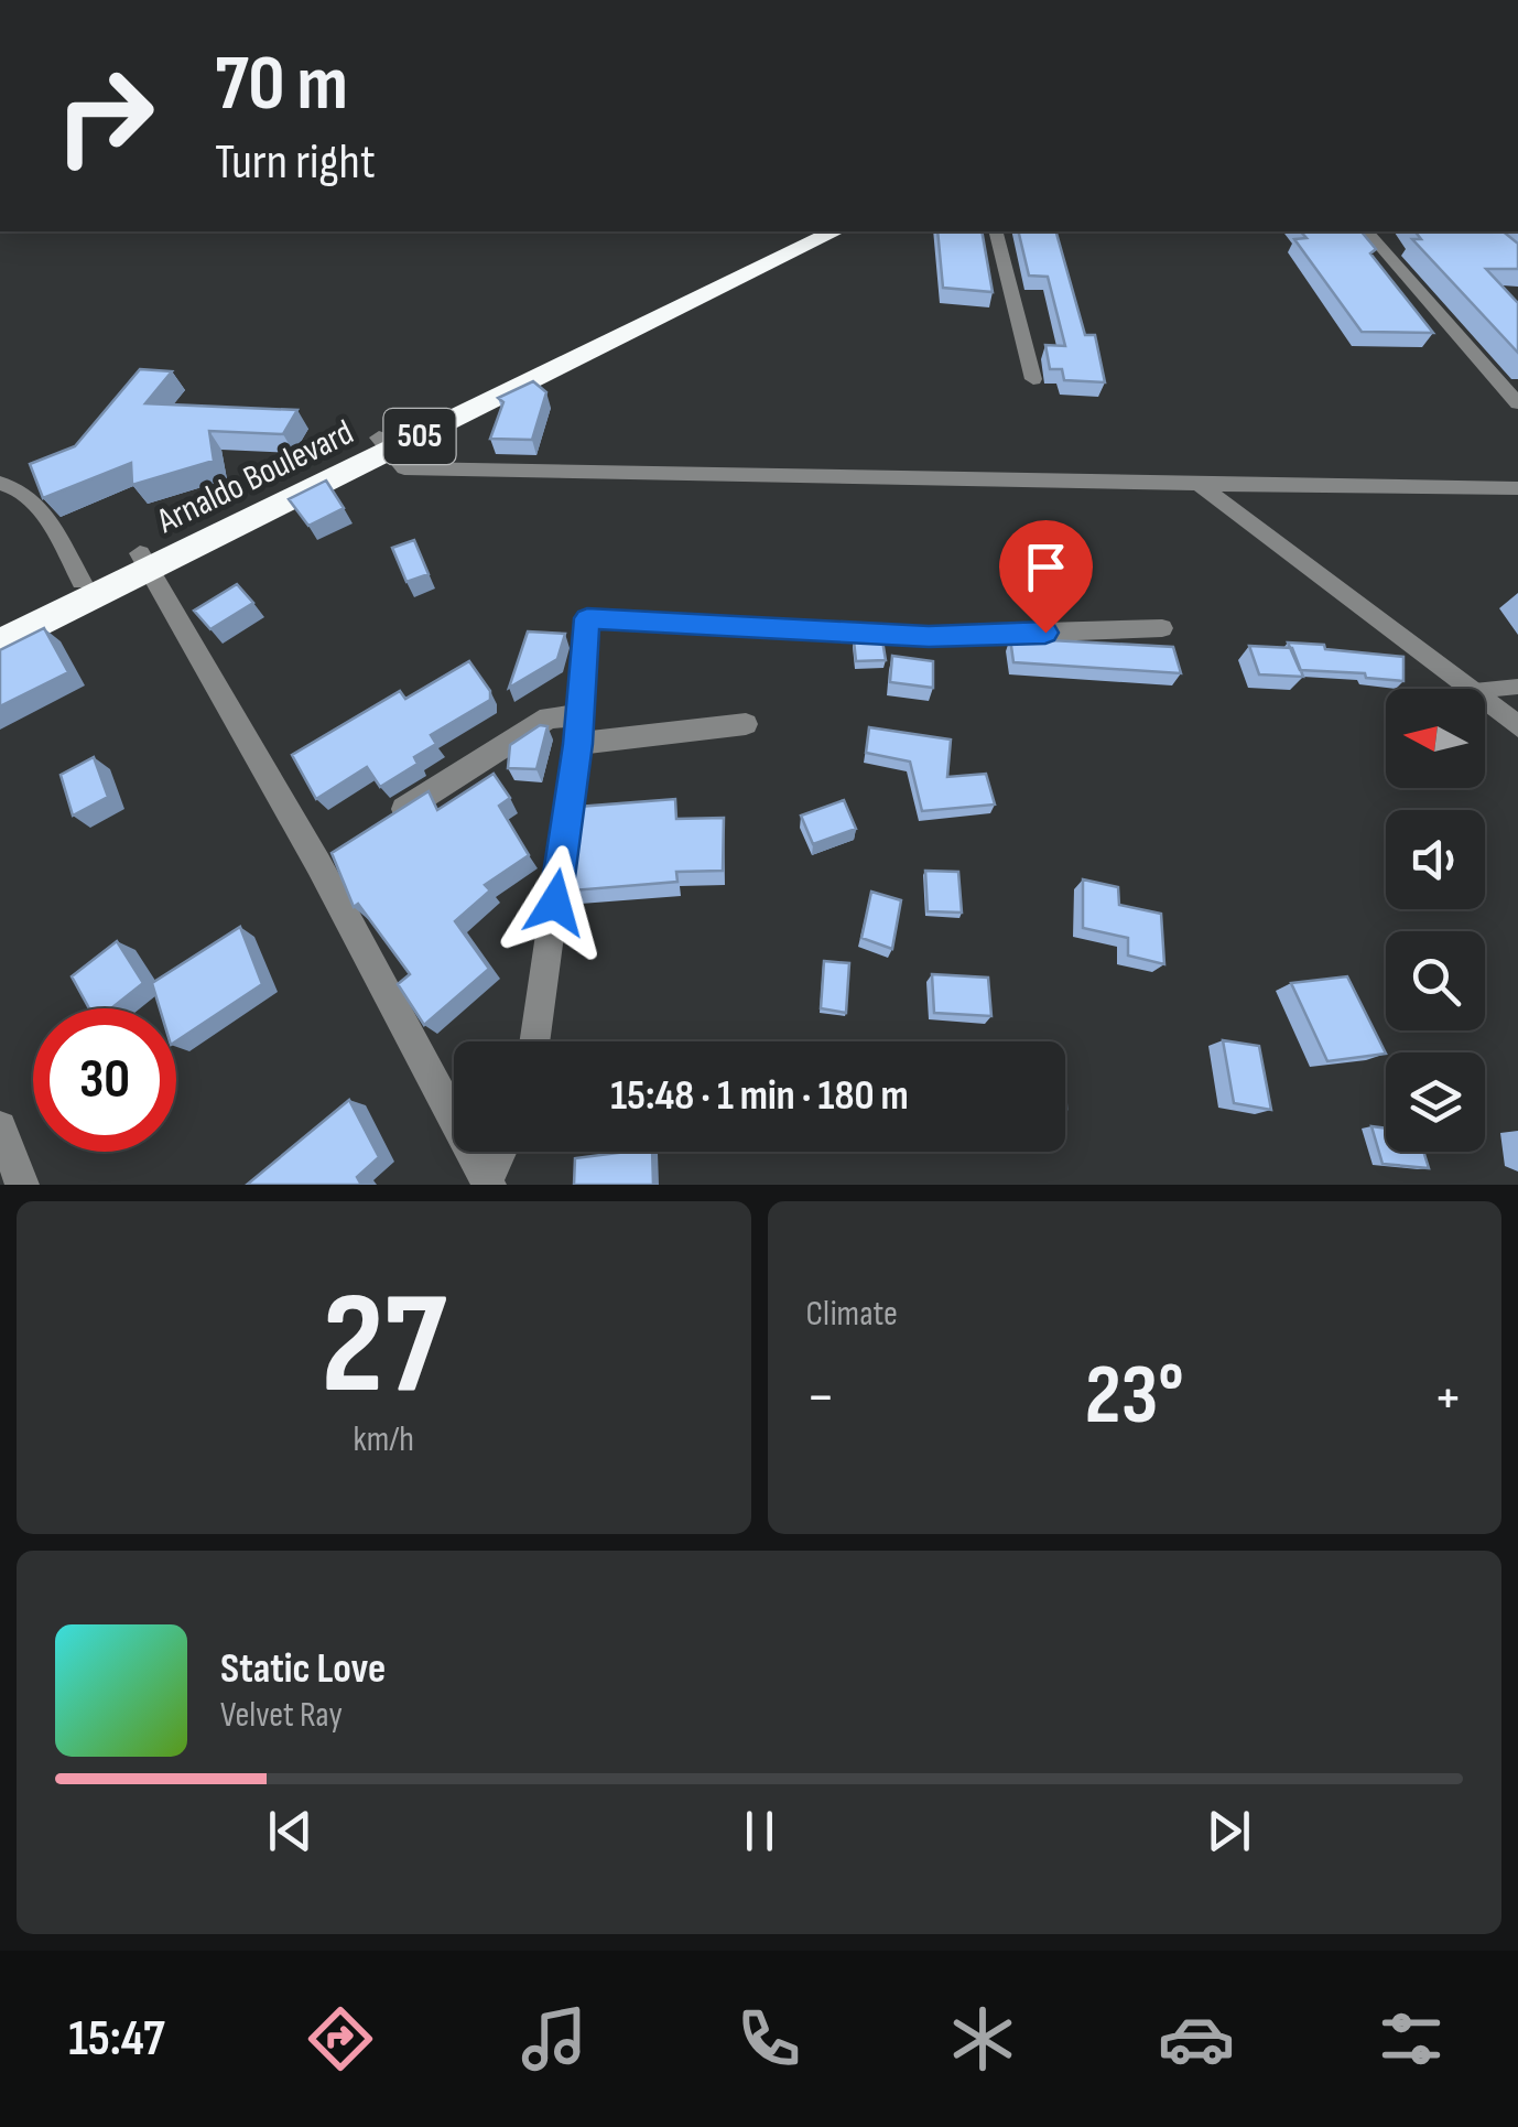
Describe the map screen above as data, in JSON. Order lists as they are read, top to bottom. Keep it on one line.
{"streets":{"highway":["505","Arnaldo Boulevard"]},"north":"left","page":{"turn":["70 m","Turn right"],"limit":"30","trip":"15:48 · 1 min · 180 m","tile":[["27","km/h"],"Climate"],"heat":["−","23°","+"],"song":["Static Love","Velvet Ray"],"tabs":"15:47"}}
